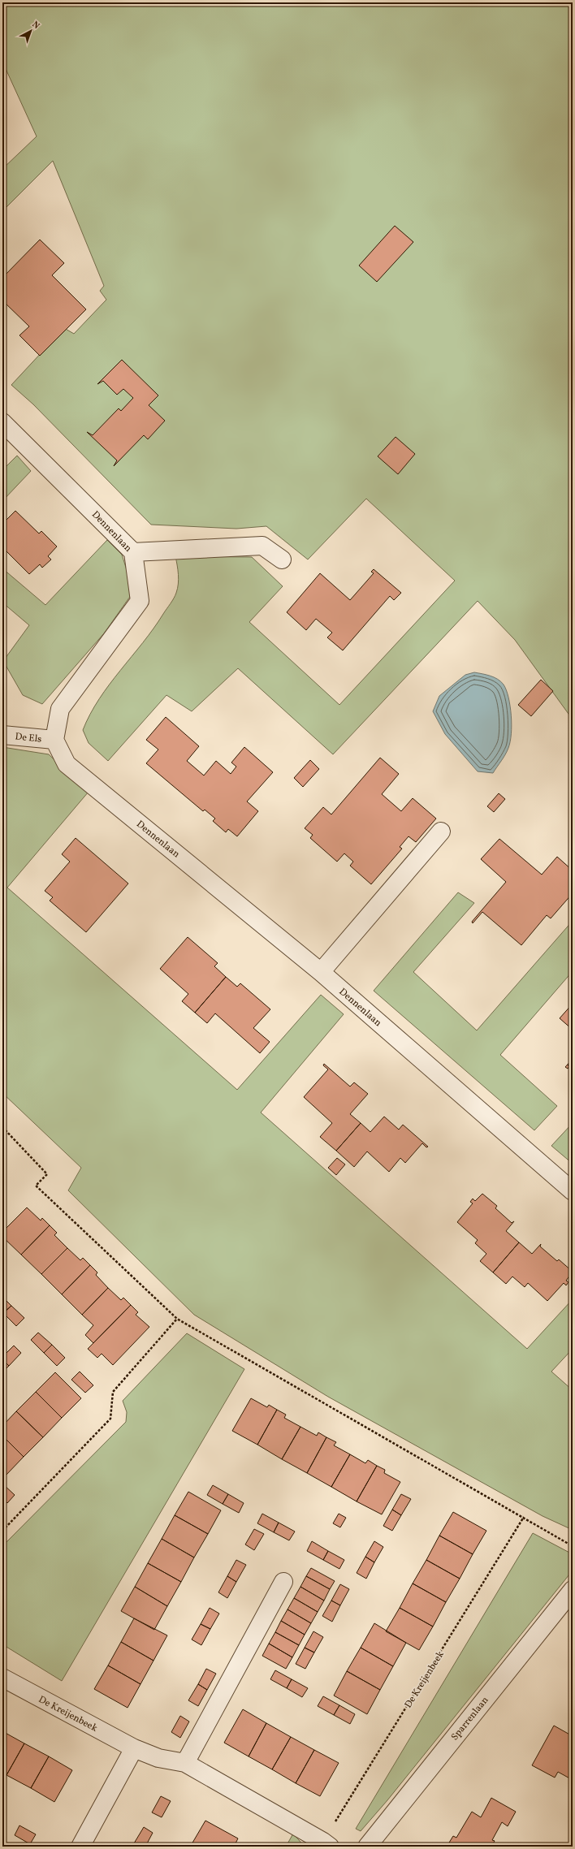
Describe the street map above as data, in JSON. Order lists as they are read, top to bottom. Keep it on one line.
{"streets":{"street":["Dennenlaan","De Els","De Kreijenbeek","Sparrenlaan"]},"crossings":[["Dennenlaan","De Els"]],"north":"top right"}
